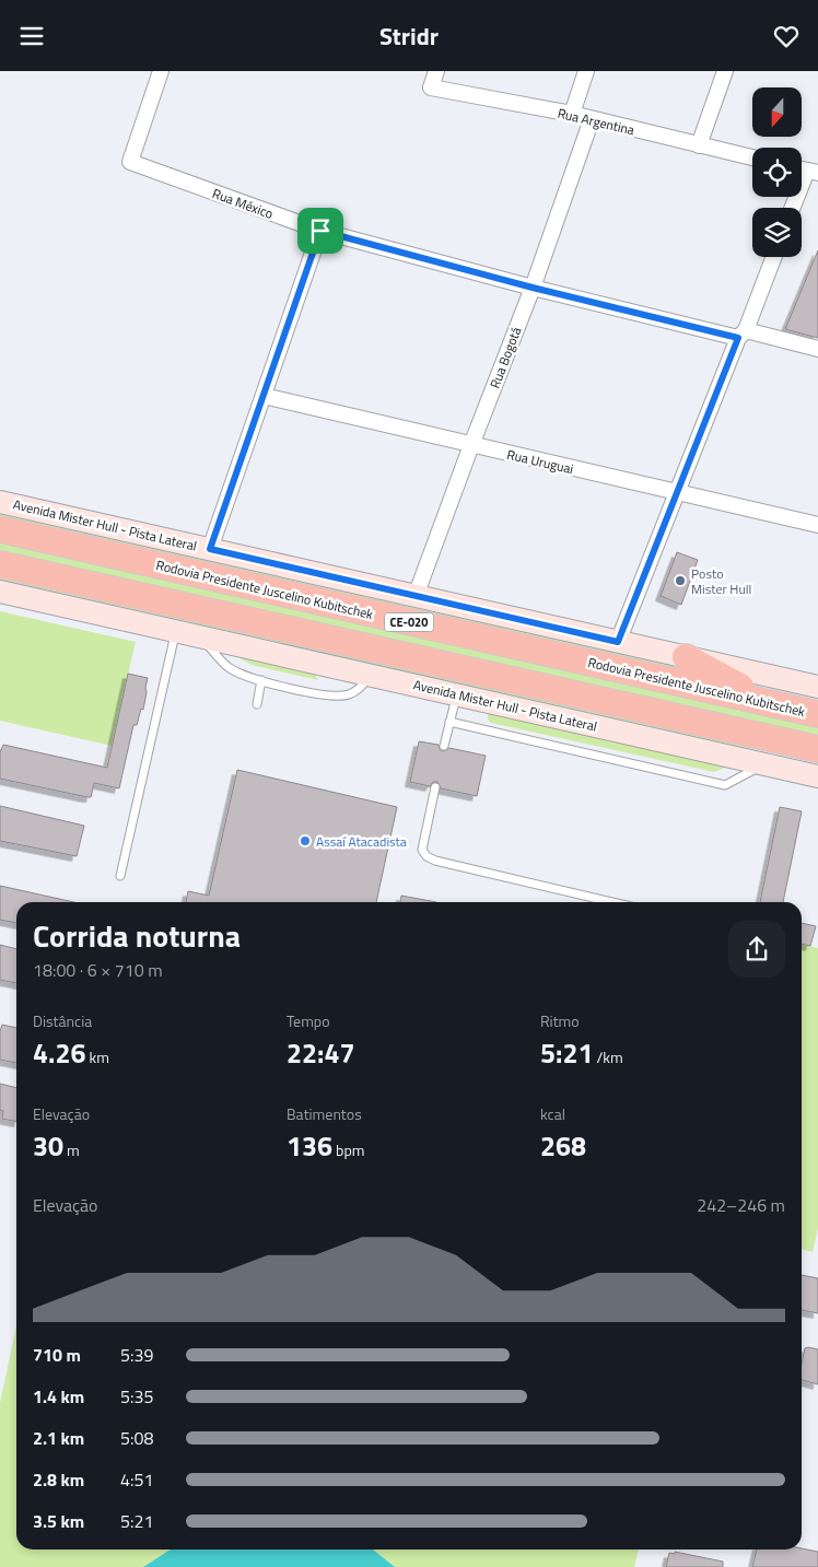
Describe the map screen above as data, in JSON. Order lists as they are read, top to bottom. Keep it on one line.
{"streets":{"highway":["Rodovia Presidente Juscelino Kubitschek","CE-020"],"main road":["Avenida Mister Hull - Pista Lateral"],"street":["Rua Argentina","Rua México","Rua Bogotá","Rua Uruguai"]},"crossings":[["Rua Argentina","Rua Bogotá"],["Rua México","Rua Bogotá"],["Rua Bogotá","Rua Uruguai"],["Rua Bogotá","Avenida Mister Hull - Pista Lateral"]],"places":["Posto Mister Hull","Assaí Atacadista"],"north":"bottom","page":{"header":"Stridr","heading":["Corrida noturna","18:00 · 6 × 710 m"],"stats":[["Distância","4.26 km"],["Tempo","22:47"],["Ritmo","5:21 /km"],["Elevação","30 m"],["Batimentos","136 bpm"],["kcal","268"]],"chart":["Elevação","242–246 m"],"list":[{"name":"710 m","note":"5:39"},{"name":"1.4 km","note":"5:35"},{"name":"2.1 km","note":"5:08"},{"name":"2.8 km","note":"4:51"},{"name":"3.5 km","note":"5:21"}]}}
